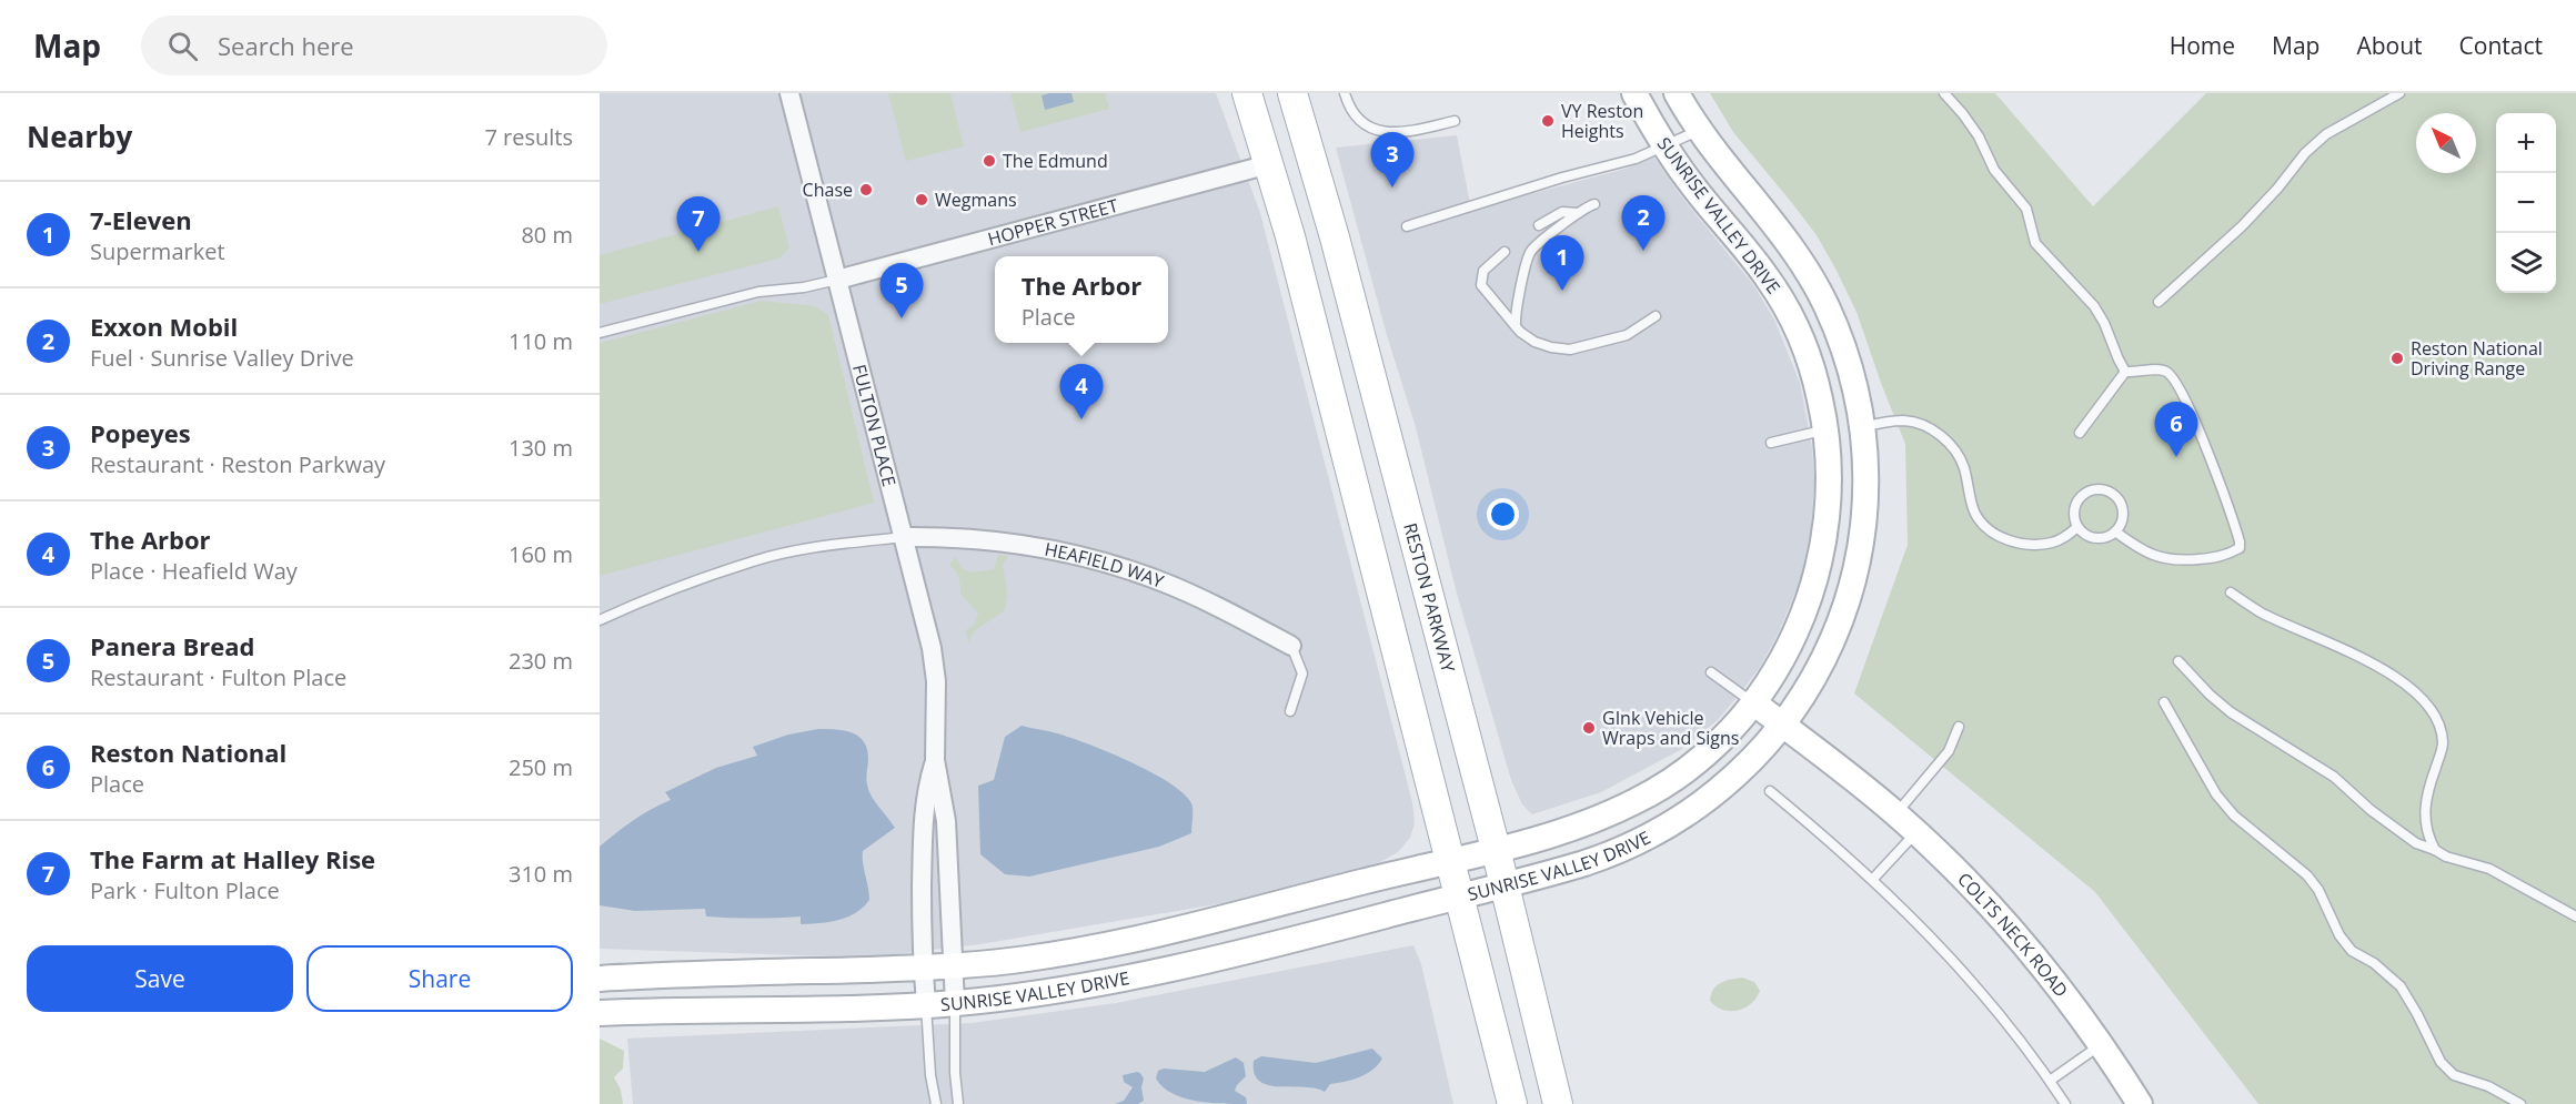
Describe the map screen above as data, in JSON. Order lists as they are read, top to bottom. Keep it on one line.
{"streets":{"main road":["SUNRISE VALLEY DRIVE","RESTON PARKWAY","COLTS NECK ROAD"],"street":["HOPPER STREET","FULTON PLACE","HEAFIELD WAY"]},"crossings":[["SUNRISE VALLEY DRIVE","FULTON PLACE"],["SUNRISE VALLEY DRIVE","RESTON PARKWAY"],["SUNRISE VALLEY DRIVE","COLTS NECK ROAD"],["HOPPER STREET","FULTON PLACE"],["FULTON PLACE","HEAFIELD WAY"]],"places":["VY Reston Heights","The Edmund","Chase","Wegmans","Reston National Driving Range","GInk Vehicle Wraps and Signs"],"north":"top left","page":{"header":"Map","search":"Search here","nav":["Home","Map","About","Contact"],"heading":["Nearby","7 results"],"map_buttons":["+","−"],"pins":["3","2","7","1","5","4","6"],"list":[{"mark":"1","name":"7-Eleven","note":"Supermarket","value":"80 m"},{"mark":"2","name":"Exxon Mobil","note":"Fuel · Sunrise Valley Drive","value":"110 m"},{"mark":"3","name":"Popeyes","note":"Restaurant · Reston Parkway","value":"130 m"},{"mark":"4","name":"The Arbor","note":"Place · Heafield Way","value":"160 m"},{"mark":"5","name":"Panera Bread","note":"Restaurant · Fulton Place","value":"230 m"},{"mark":"6","name":"Reston National","note":"Place","value":"250 m"},{"mark":"7","name":"The Farm at Halley Rise","note":"Park · Fulton Place","value":"310 m"}],"popup":["The Arbor","Place"],"buttons":["Save","Share"]}}
